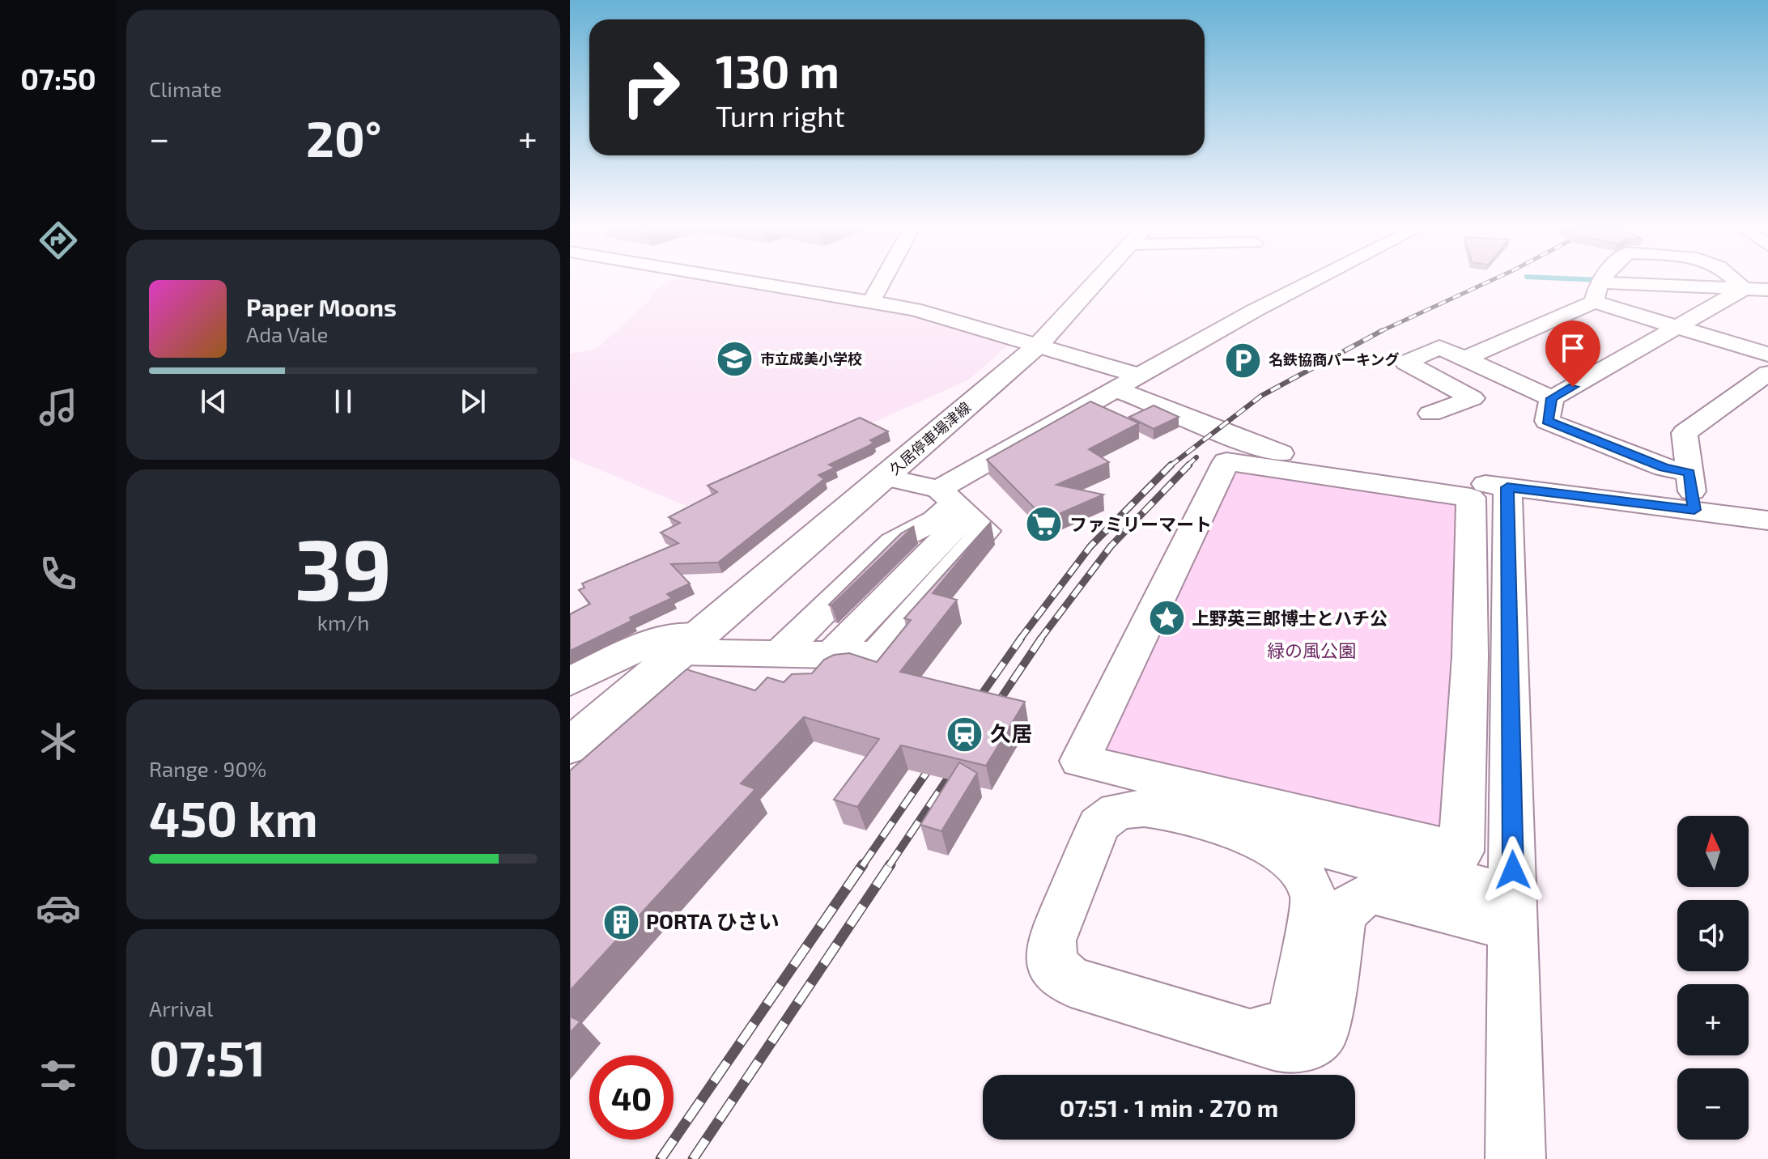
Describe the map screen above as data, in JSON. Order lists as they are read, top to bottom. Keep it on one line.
{"streets":{"main road":["久居停車場津線"]},"parks":["緑の風公園"],"places":{"school or university":["市立成美小学校"],"parking":["名鉄協商パーキング"],"supermarket":["ファミリーマート"],"place":["上野英三郎博士とハチ公"],"station":["久居"],"building":["PORTA ひさい"]},"north":"top","page":{"tabs":"07:50","tile":["Climate",["39","km/h"],["Range · 90%","450 km"],["Arrival","07:51"]],"turn":["130 m","Turn right"],"heat":["−","20°","+"],"song":["Paper Moons","Ada Vale"],"map_buttons":["+","−"],"limit":"40","trip":"07:51 · 1 min · 270 m"}}
